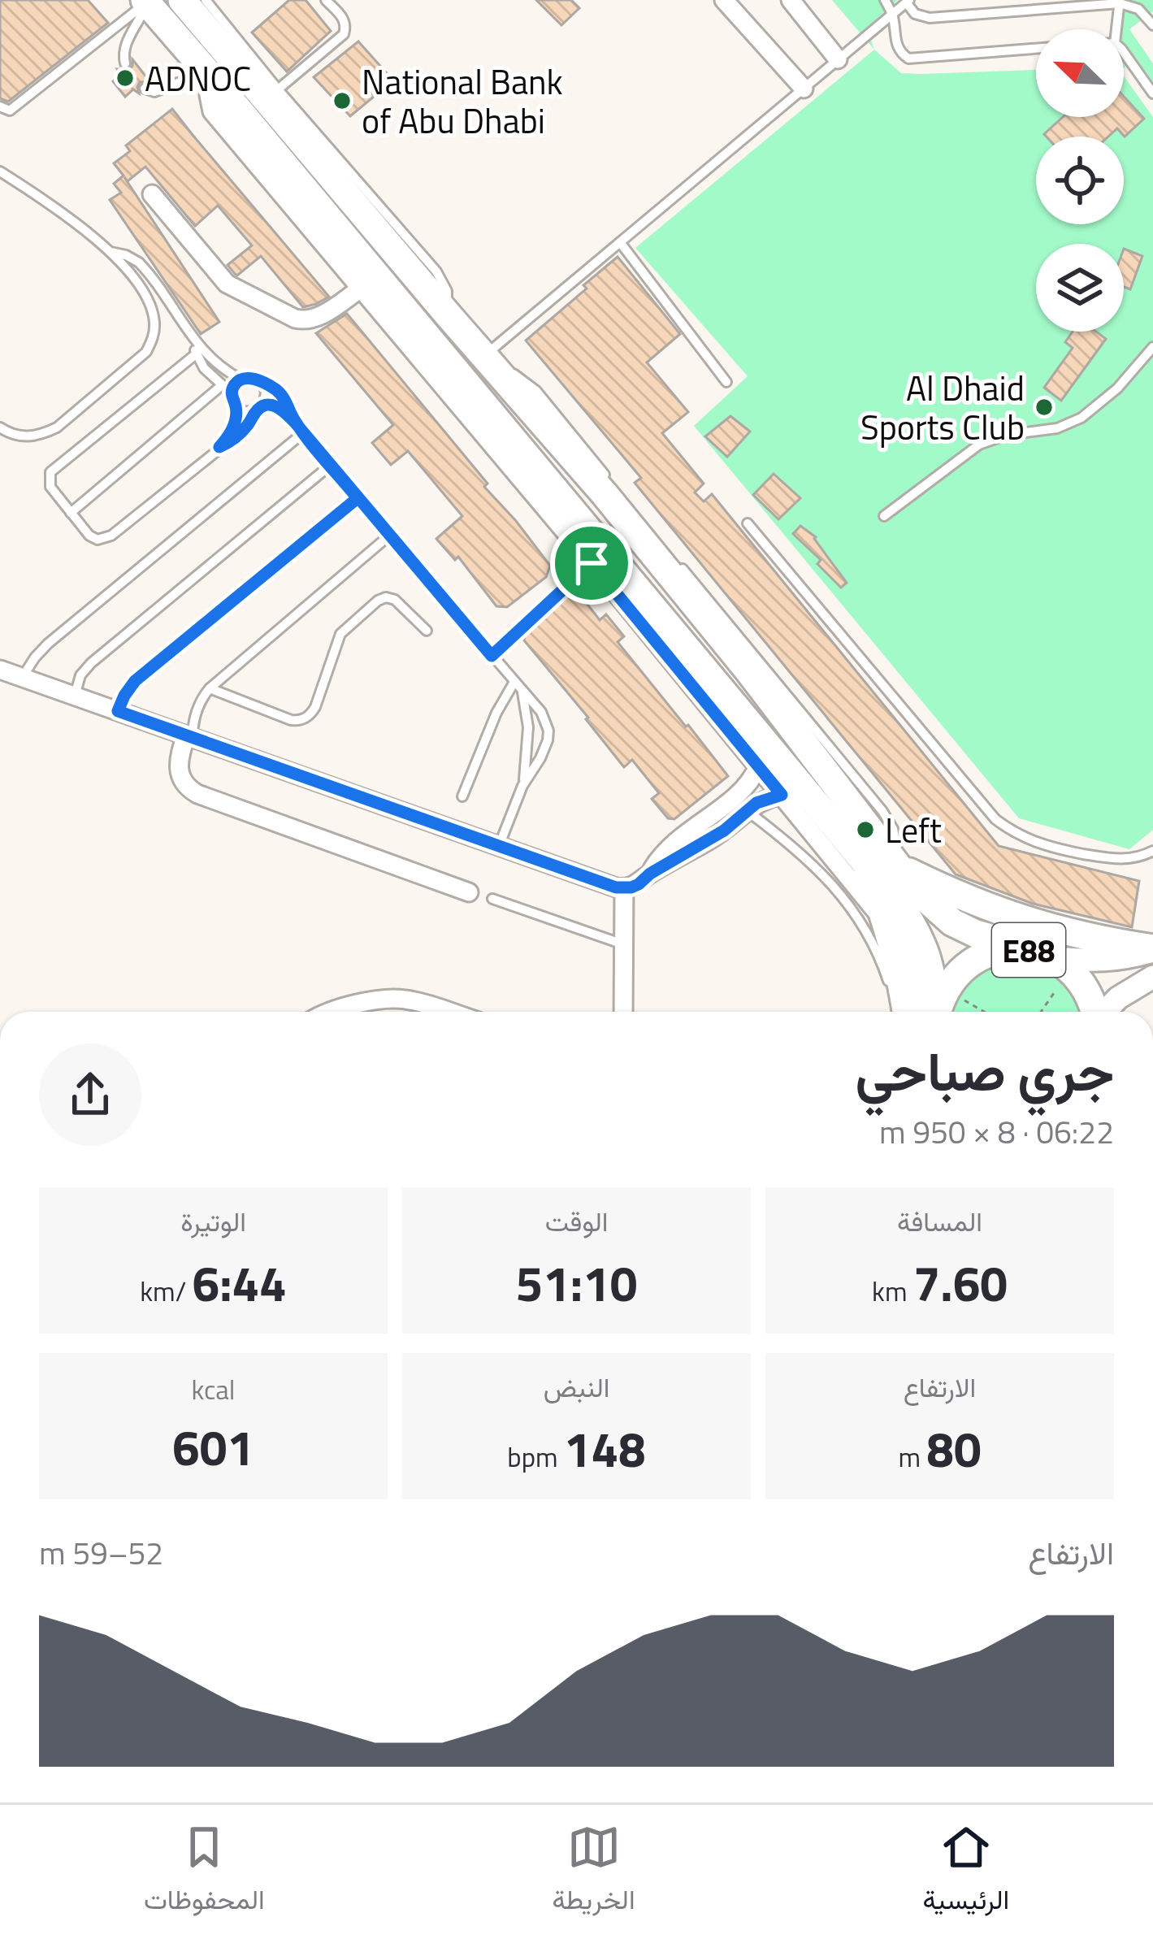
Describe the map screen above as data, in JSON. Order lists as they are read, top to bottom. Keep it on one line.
{"streets":{"highway":["E88"]},"places":["ADNOC","National Bank of Abu Dhabi","Al Dhaid Sports Club","Left"],"north":"top left","page":{"heading":["جري صباحي","06:22 · 8 × 950 m"],"stats":[["المسافة","7.60 km"],["الوقت","51:10"],["الوتيرة","6:44 /km"],["الارتفاع","80 m"],["النبض","148 bpm"],["kcal","601"]],"chart":["الارتفاع","52–59 m"],"tabs":["الرئيسية","الخريطة","المحفوظات"]}}
